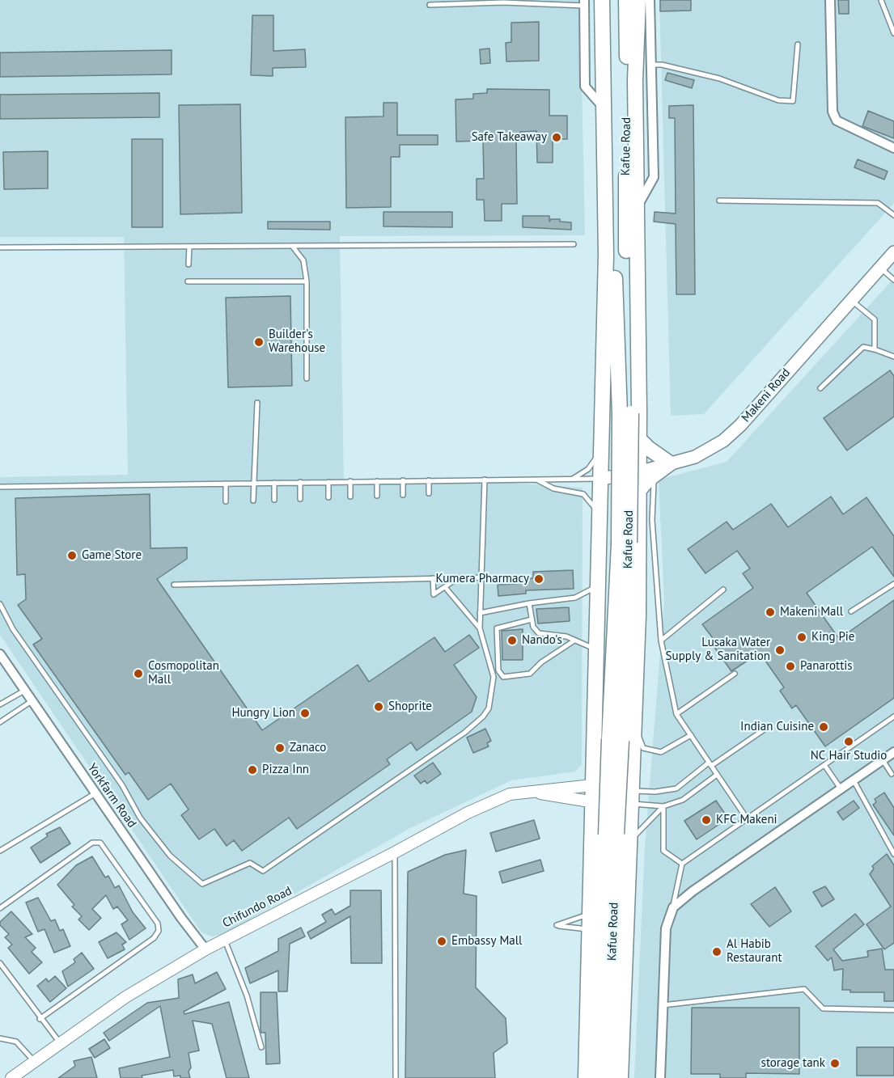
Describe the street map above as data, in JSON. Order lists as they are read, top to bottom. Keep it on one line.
{"streets":{"main road":["Kafue Road","Makeni Road"],"street":["Yorkfarm Road","Chifundo Road"]},"crossings":[["Kafue Road","Makeni Road"],["Kafue Road","Chifundo Road"],["Yorkfarm Road","Chifundo Road"]],"places":["Safe Takeaway","Builder's Warehouse","Game Store","Kumera Pharmacy","Makeni Mall","King Pie","Nando's","Lusaka Water Supply & Sanitation","Panarottis","Cosmopolitan Mall","Shoprite","Hungry Lion","Indian Cuisine","NC Hair Studio","Zanaco","Pizza Inn","KFC Makeni","Embassy Mall","Al Habib Restaurant","storage tank"]}
